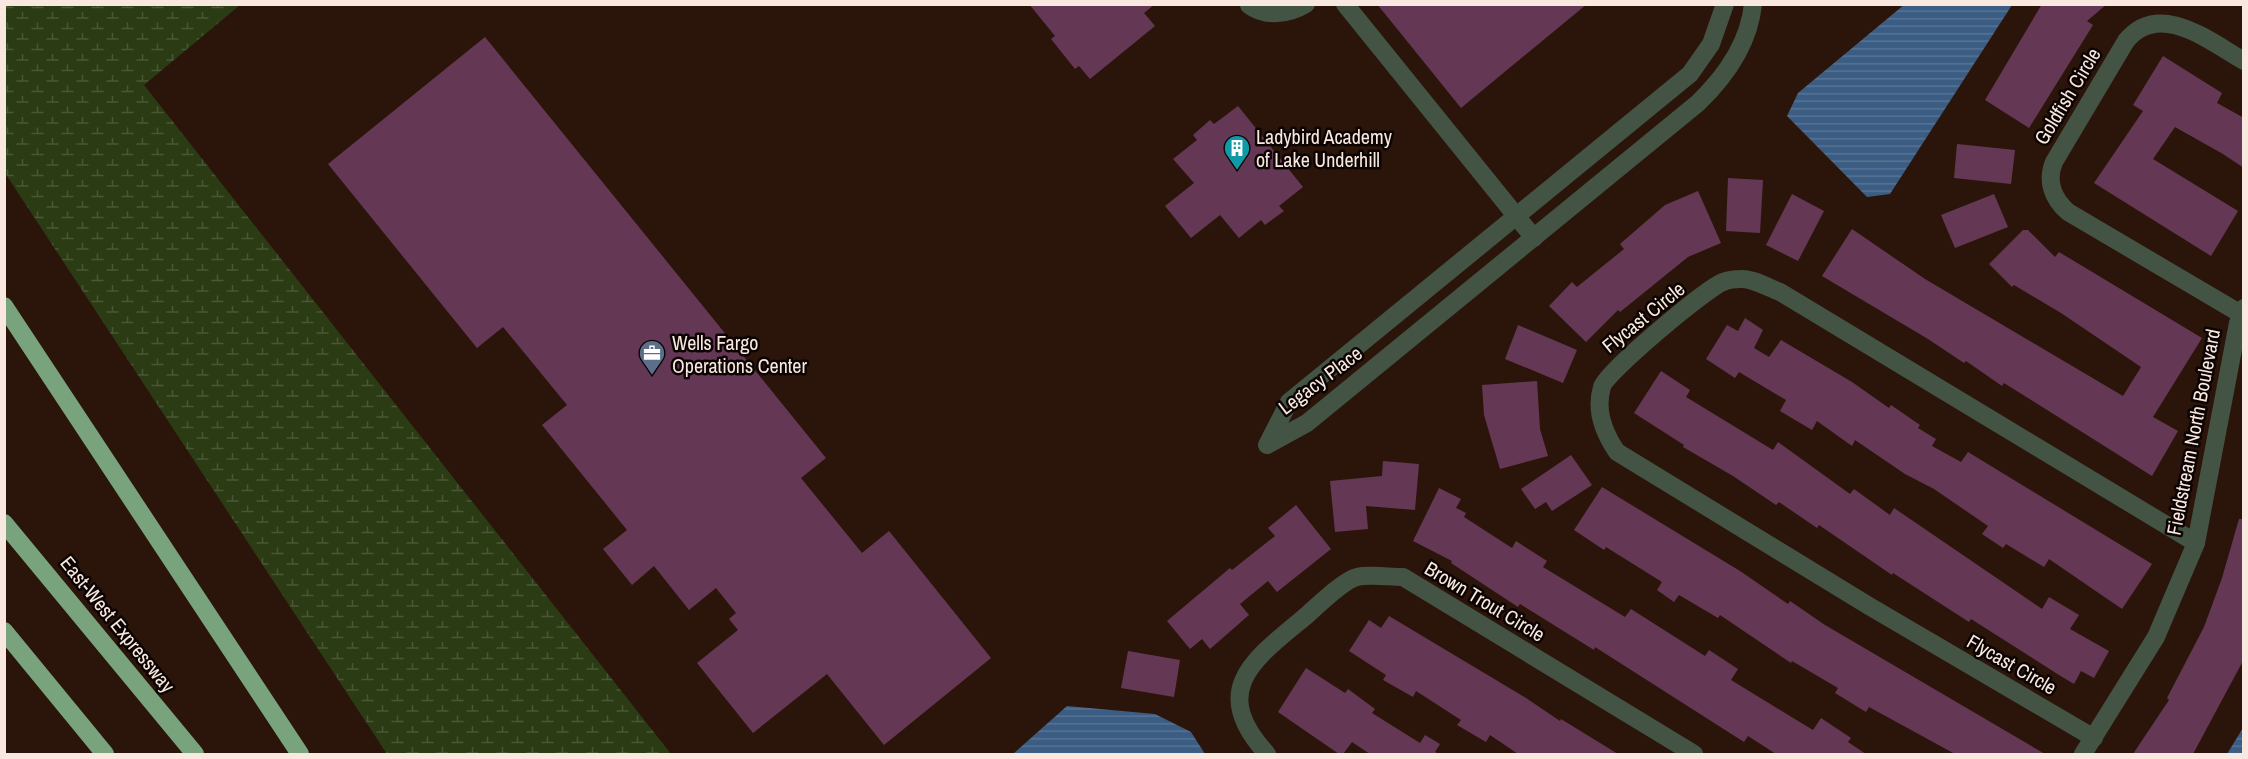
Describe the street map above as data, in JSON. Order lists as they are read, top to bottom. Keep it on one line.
{"streets":{"highway":["East-West Expressway"],"street":["Goldfish Circle","Flycast Circle","Legacy Place","Fieldstream North Boulevard","Brown Trout Circle"]},"crossings":[["Goldfish Circle","Fieldstream North Boulevard"],["Flycast Circle","Fieldstream North Boulevard"]],"places":{"building":["Ladybird Academy of Lake Underhill"],"office":["Wells Fargo Operations Center"]}}
